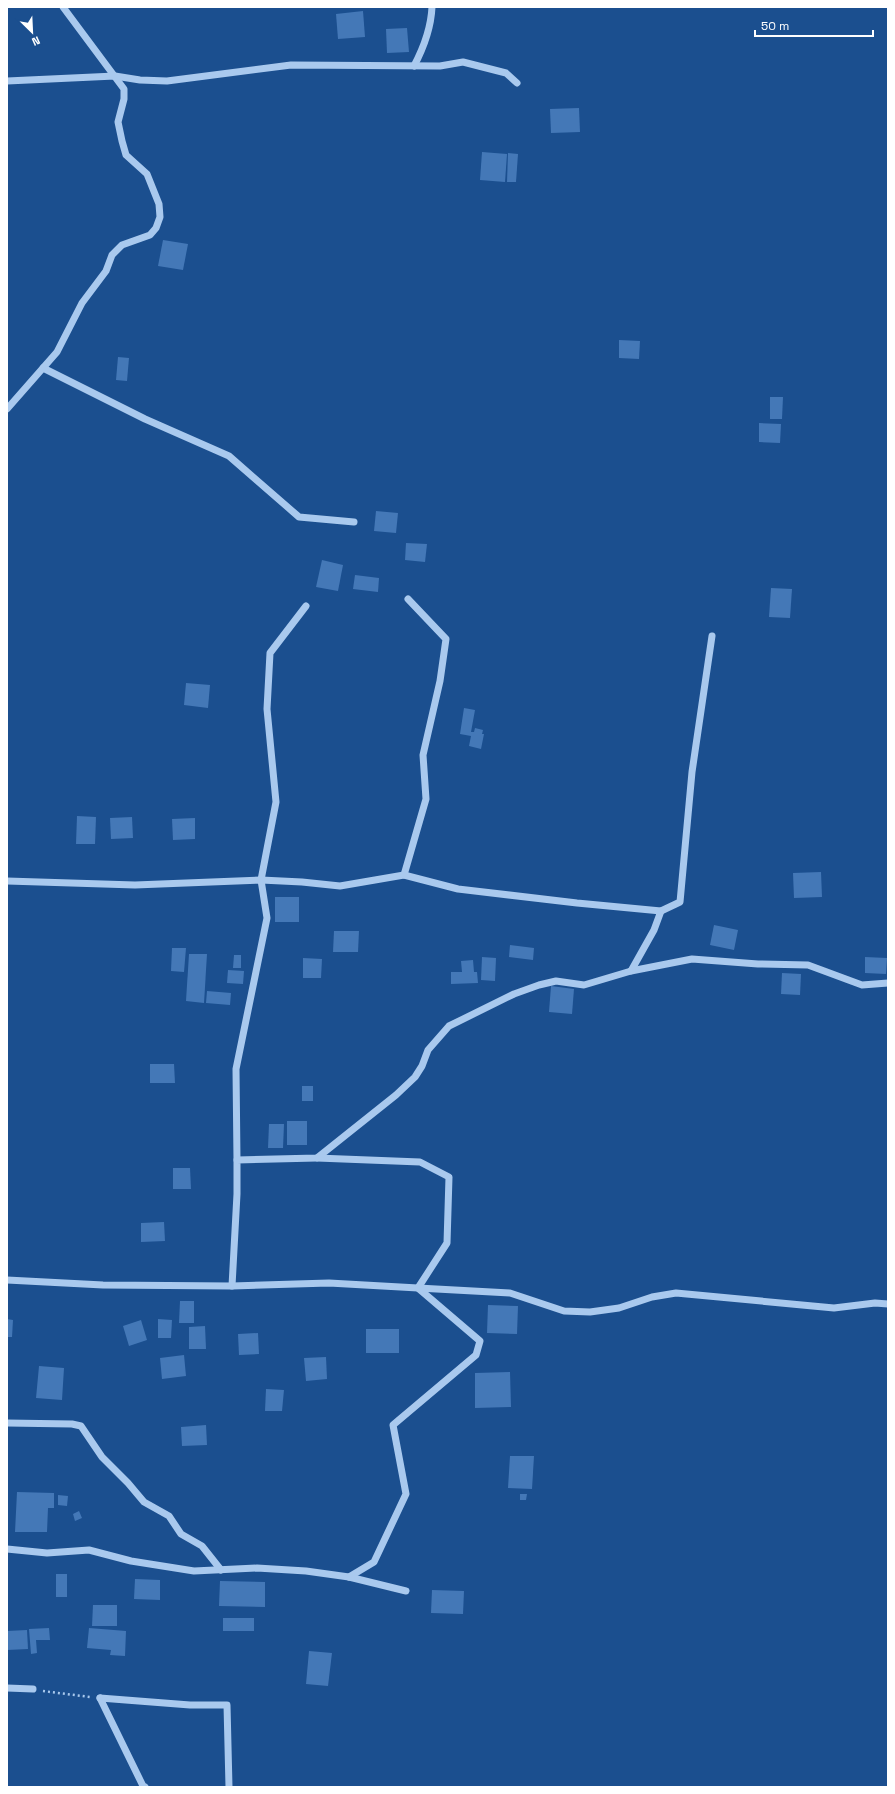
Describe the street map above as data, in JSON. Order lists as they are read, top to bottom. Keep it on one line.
{"scale_bar":"50 m","north":"bottom right"}
